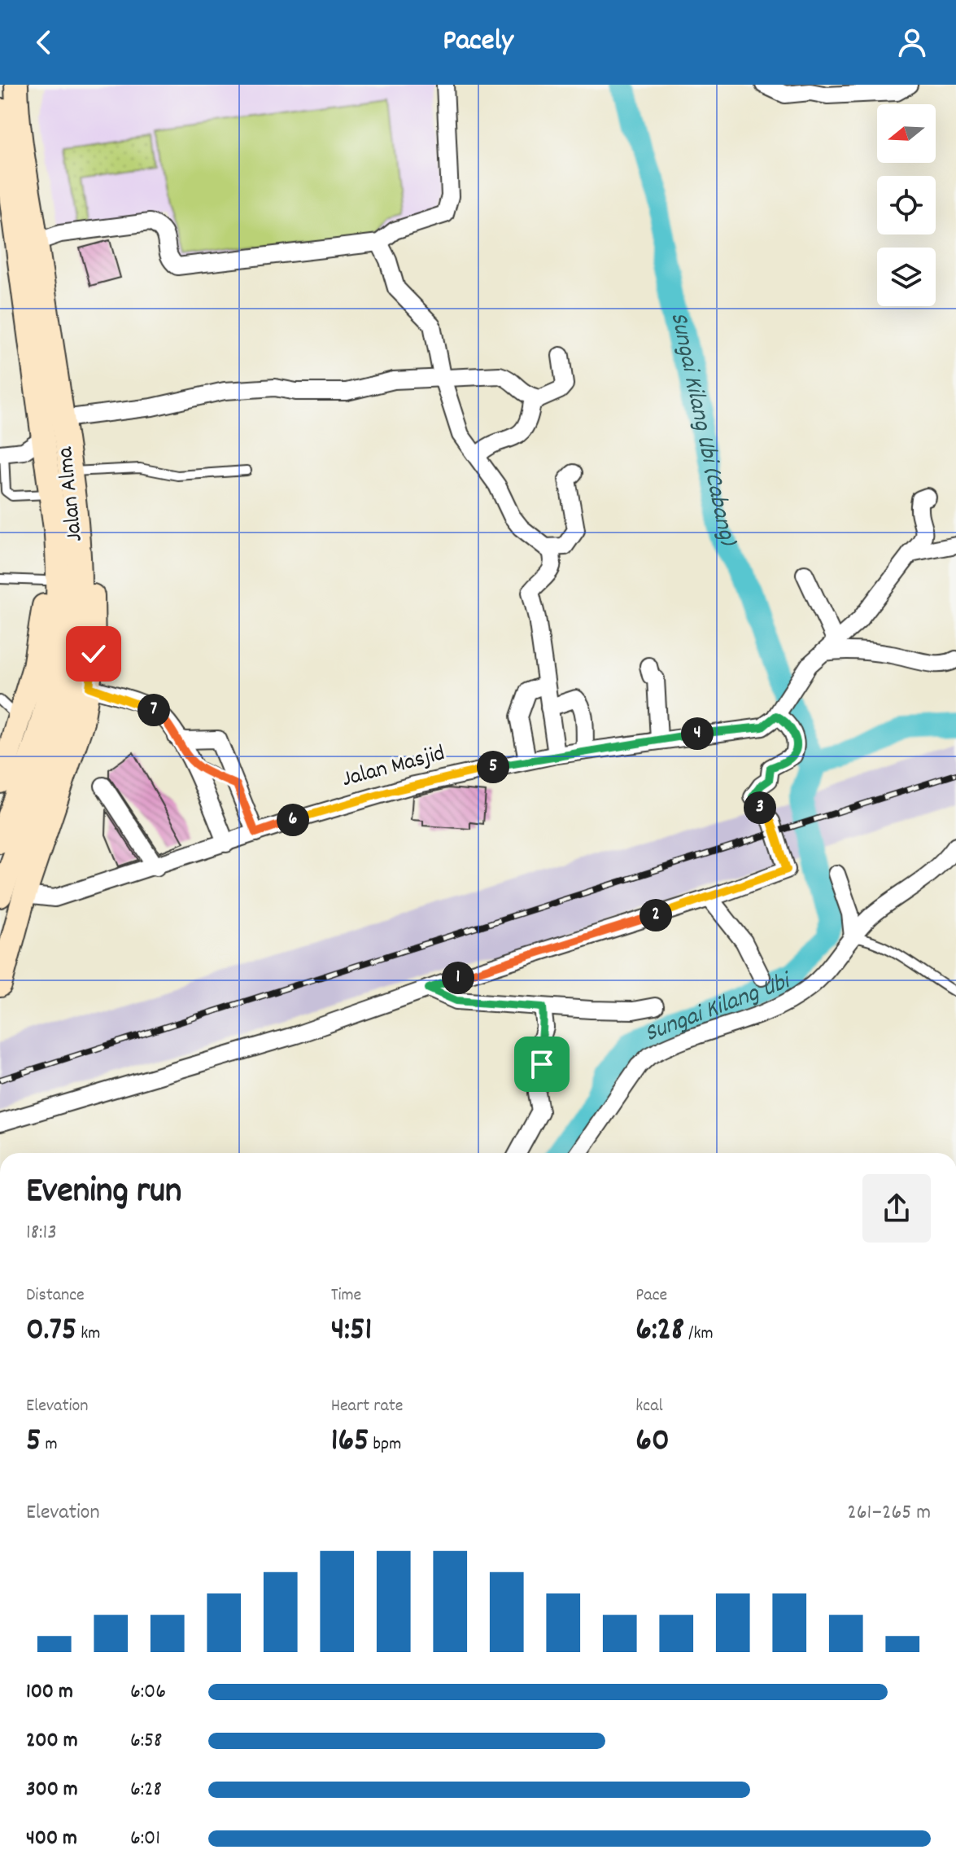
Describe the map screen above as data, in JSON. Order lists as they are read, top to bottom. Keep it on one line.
{"streets":{"main road":["Jalan Alma"],"street":["Jalan Masjid"]},"water":["Sungai Kilang Ubi (Cabang)","Sungai Kilang Ubi"],"north":"left","page":{"header":"Pacely","pins":["7","4","5","3","6","2","1"],"heading":["Evening run","18:13"],"stats":[["Distance","0.75 km"],["Time","4:51"],["Pace","6:28 /km"],["Elevation","5 m"],["Heart rate","165 bpm"],["kcal","60"]],"chart":["Elevation","261–265 m"],"list":[{"name":"100 m","note":"6:06"},{"name":"200 m","note":"6:58"},{"name":"300 m","note":"6:28"},{"name":"400 m","note":"6:01"}]}}
